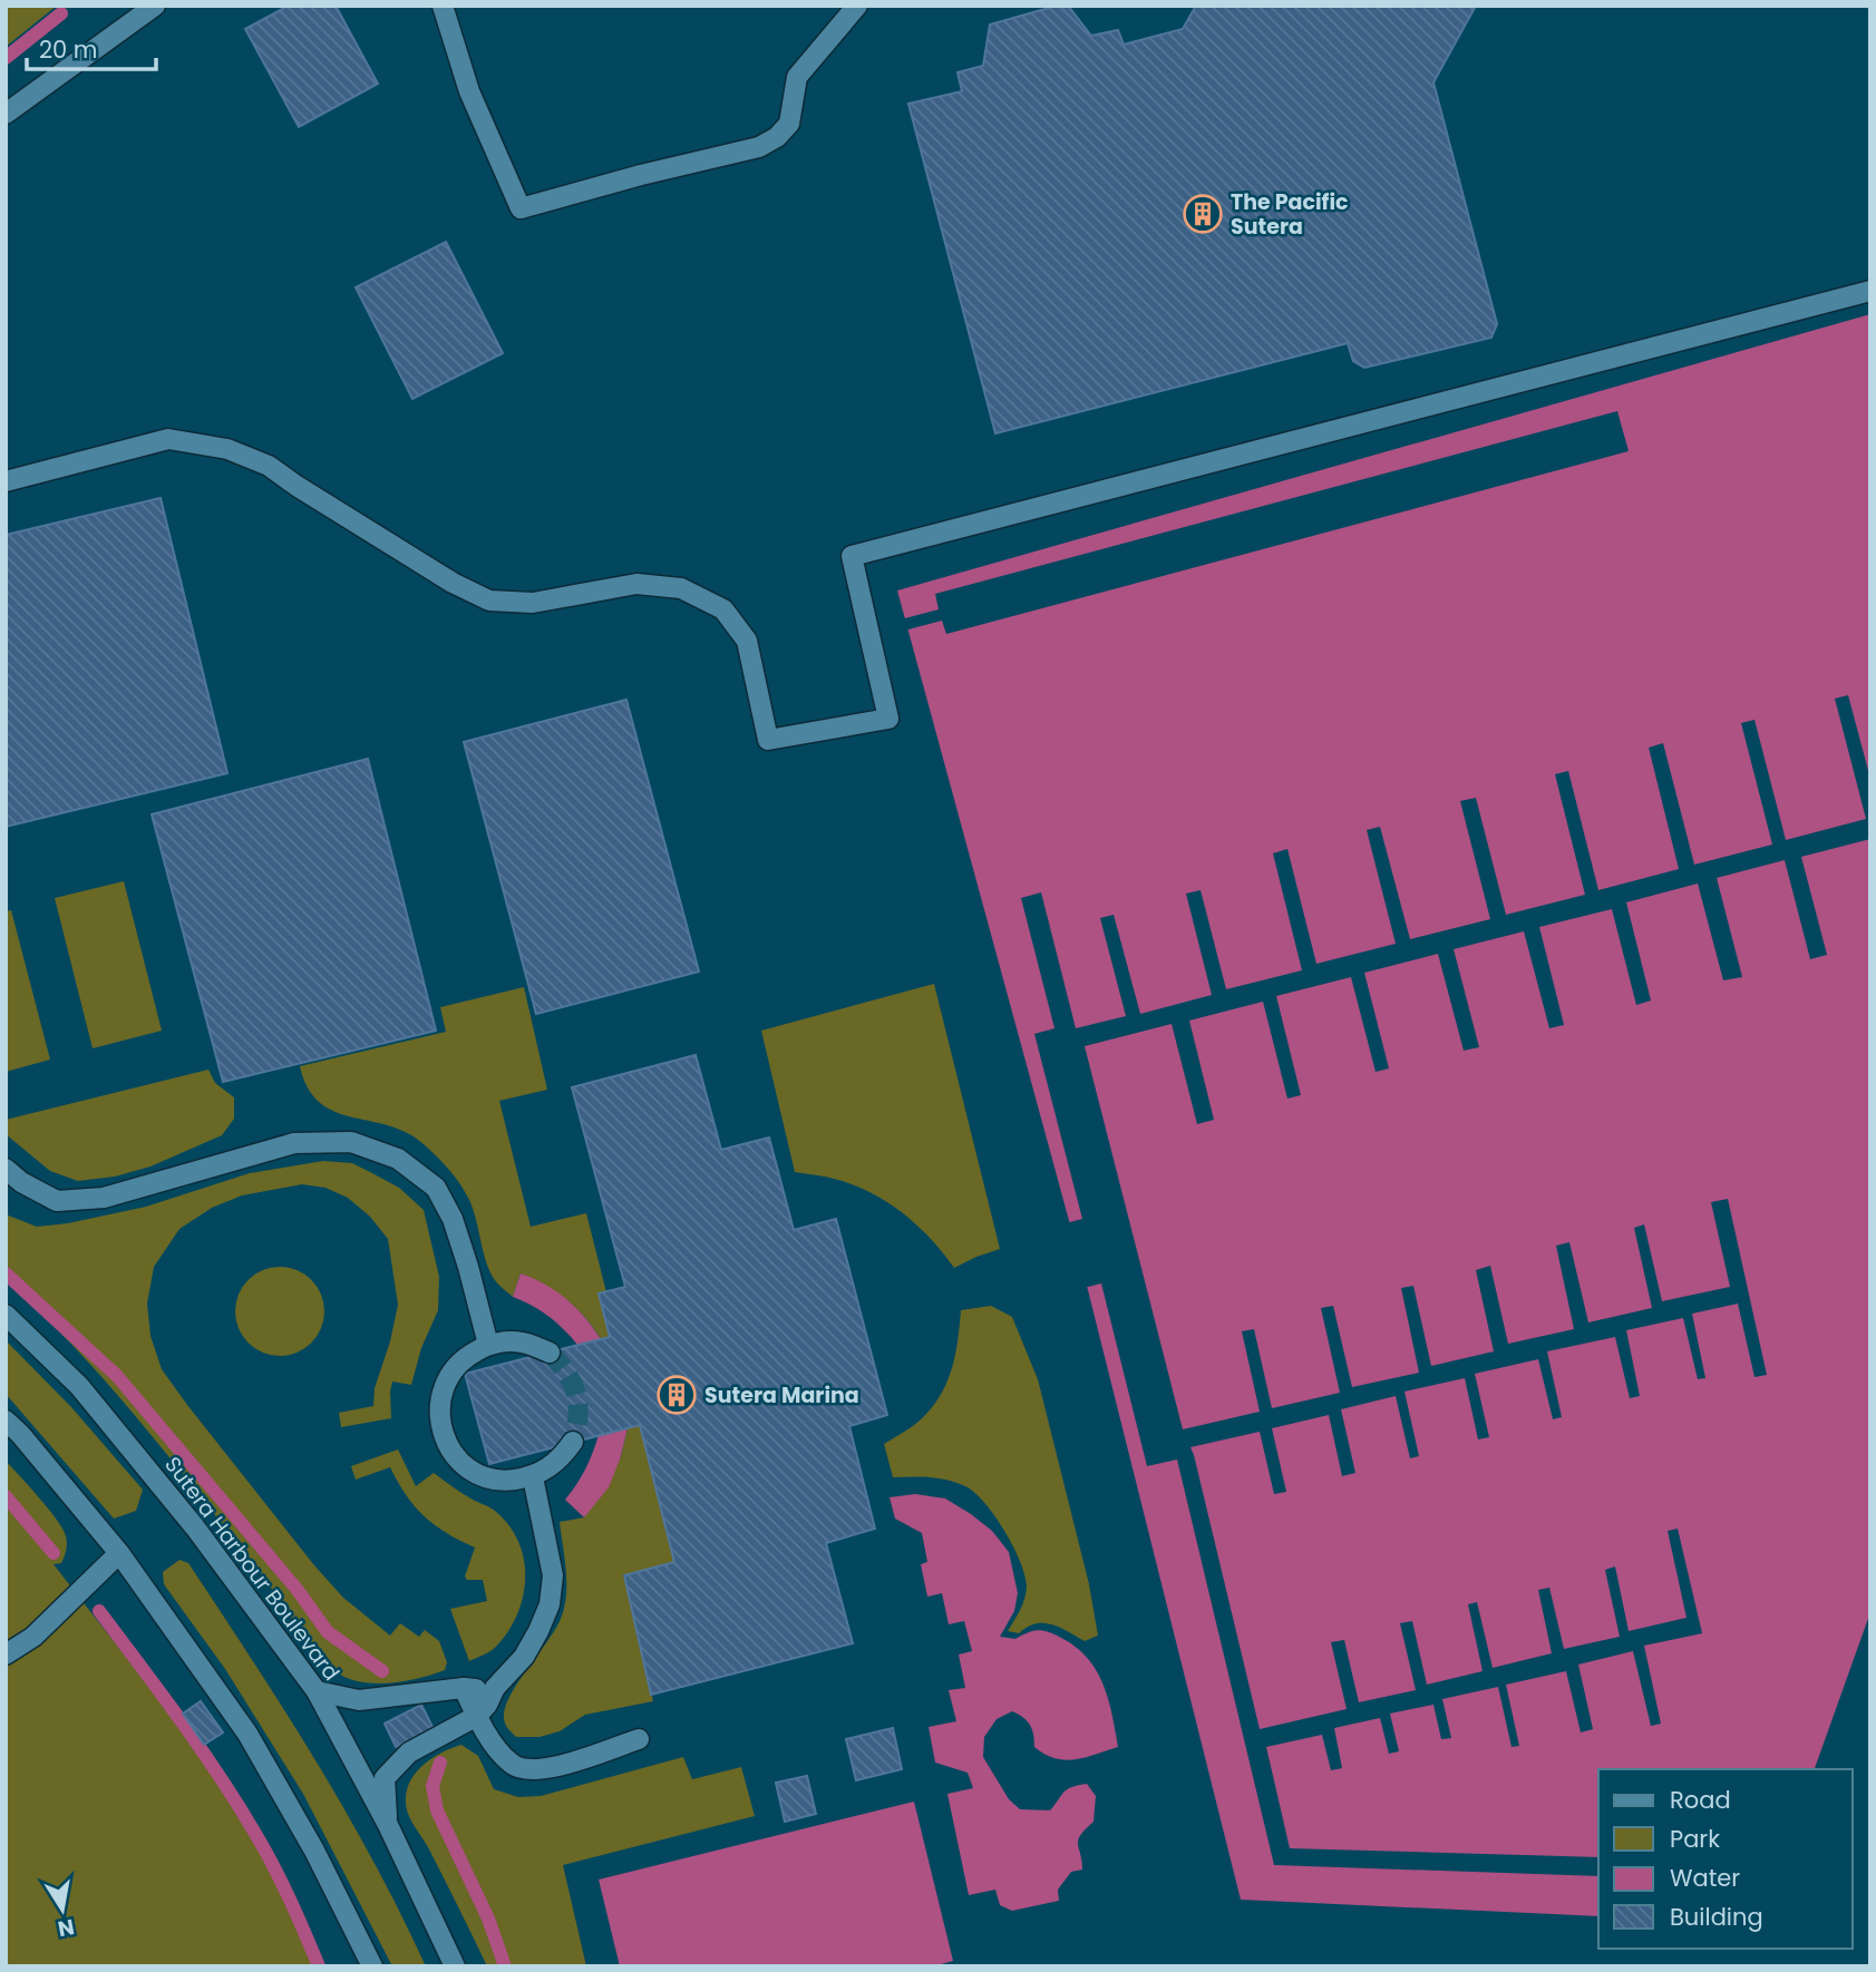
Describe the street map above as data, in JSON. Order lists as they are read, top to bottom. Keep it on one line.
{"streets":{"street":["Sutera Harbour Boulevard"]},"places":{"building":["The Pacific Sutera","Sutera Marina"]},"legend":["Road","Park","Water","Building"],"scale_bar":"20 m","north":"bottom"}
